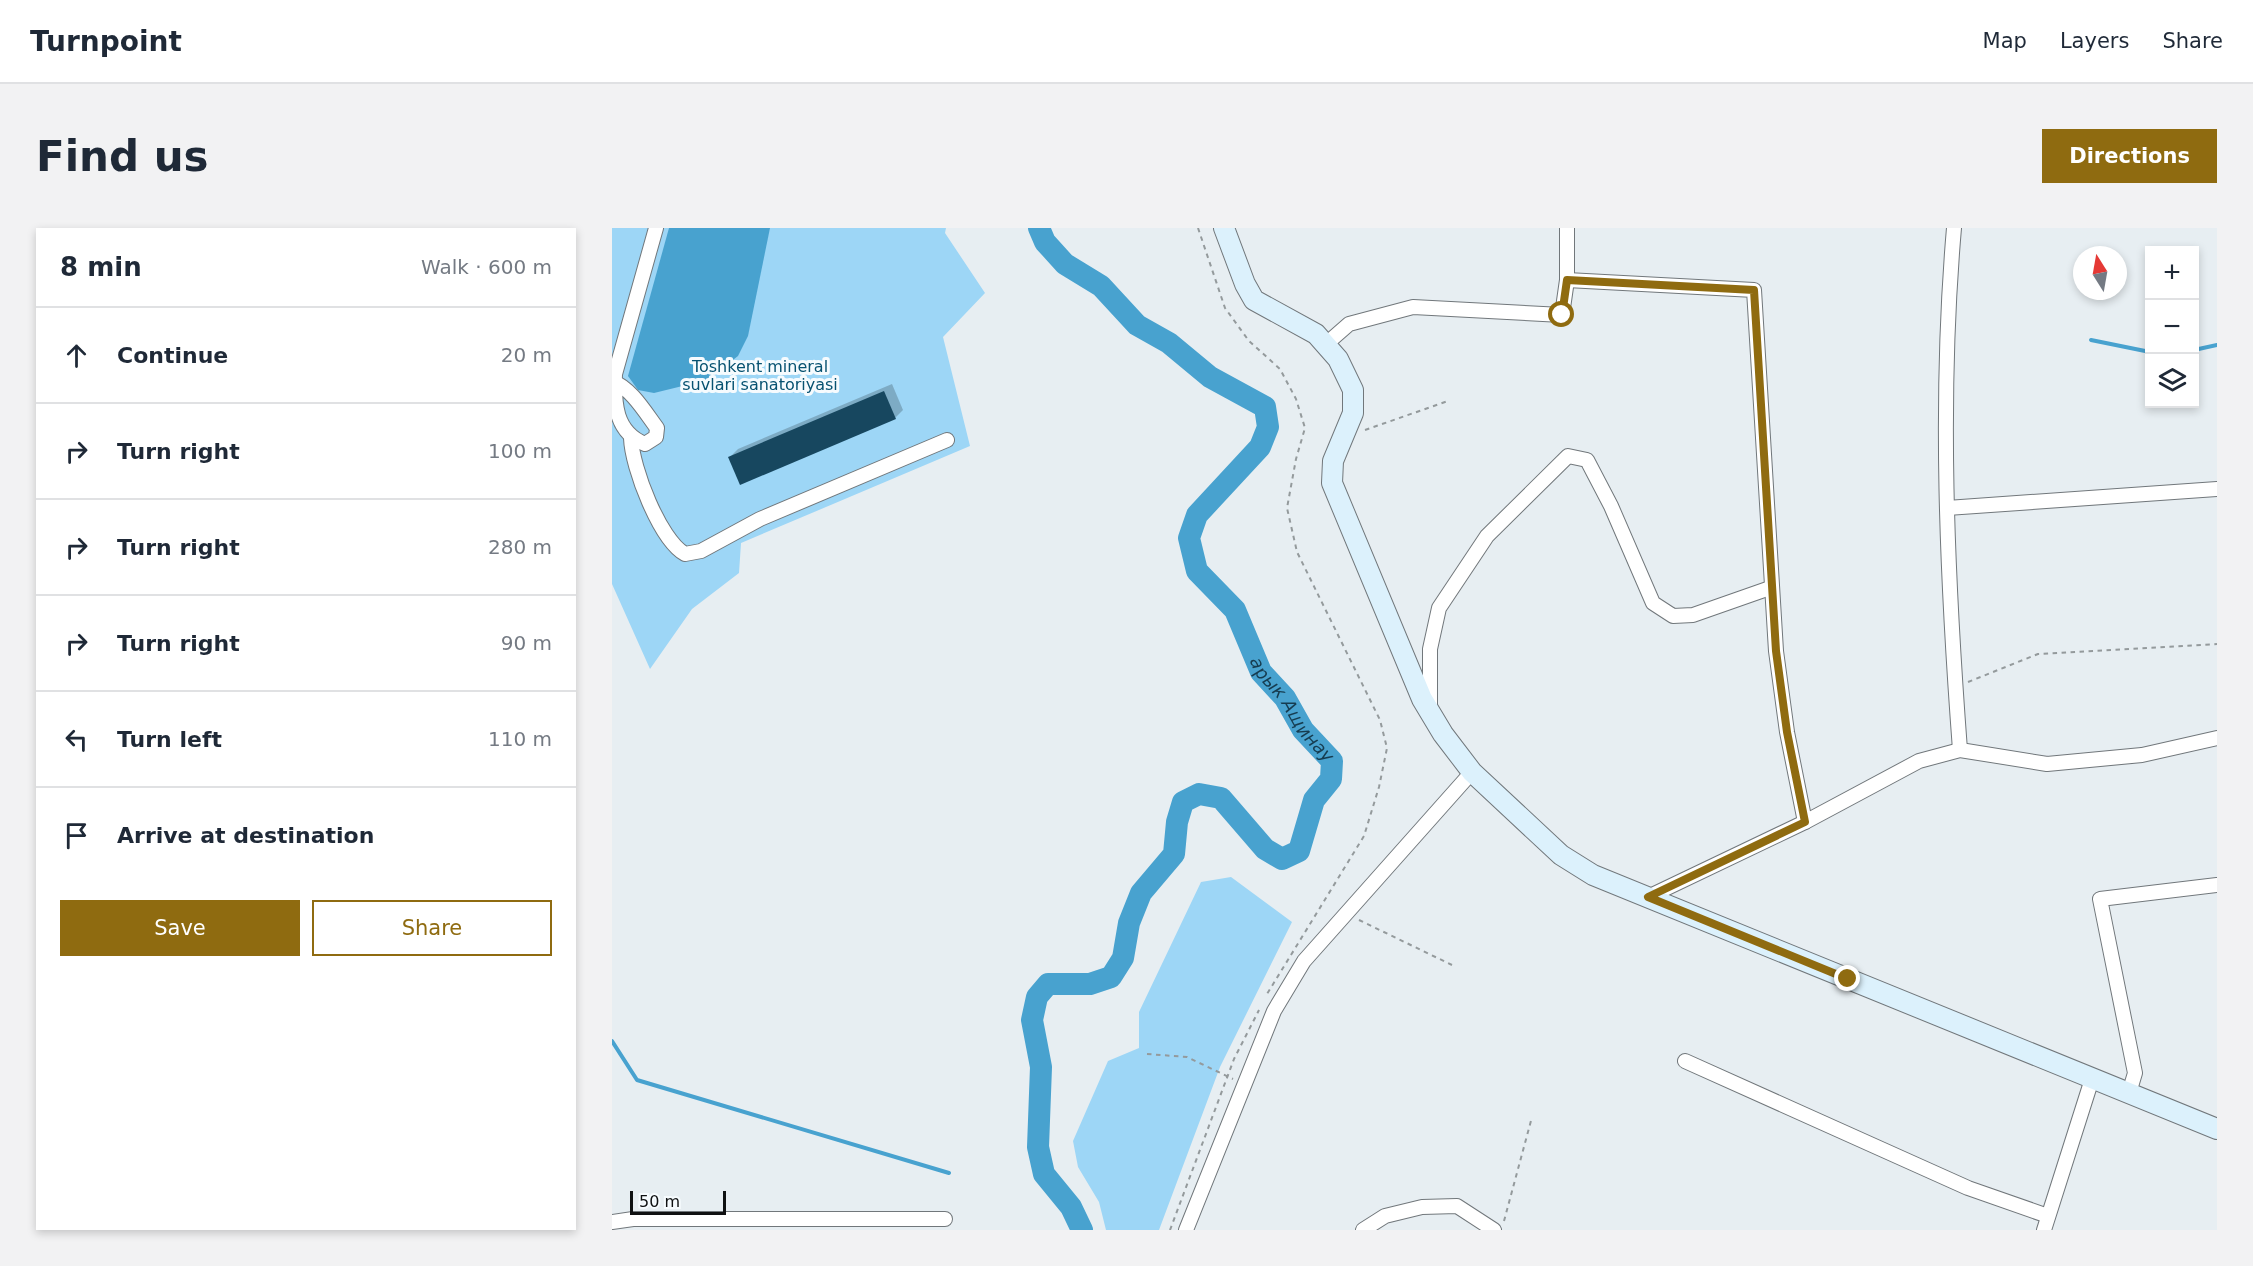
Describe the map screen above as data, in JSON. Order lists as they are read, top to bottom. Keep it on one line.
{"water":["арык Ащинау"],"parks":["Toshkent mineral suvlari sanatoriyasi"],"scale_bar":"50 m","north":"top","page":{"header":"Turnpoint","nav":["Map","Layers","Share"],"buttons":["Directions",["Save","Share"]],"title":"Find us","heading":["8 min","Walk · 600 m"],"map_buttons":["+","−"],"list":[["Continue","20 m"],["Turn right","100 m"],["Turn right","280 m"],["Turn right","90 m"],["Turn left","110 m"],"Arrive at destination"],"scale":"50 m"}}
